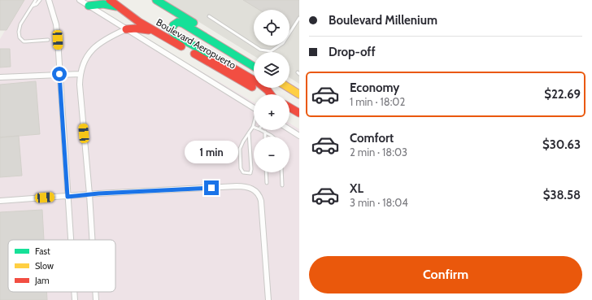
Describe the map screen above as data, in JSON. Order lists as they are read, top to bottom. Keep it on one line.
{"streets":{"highway":["Boulevard Aeropuerto"]},"legend":["Fast","Slow","Jam"],"page":{"banner":["Boulevard Millenium","Drop-off"],"map_buttons":["+","−"],"list":[{"name":"Economy","note":"1 min · 18:02","value":"$22.69"},{"name":"Comfort","note":"2 min · 18:03","value":"$30.63"},{"name":"XL","note":"3 min · 18:04","value":"$38.58"}],"bubble":"1 min","buttons":"Confirm"}}
